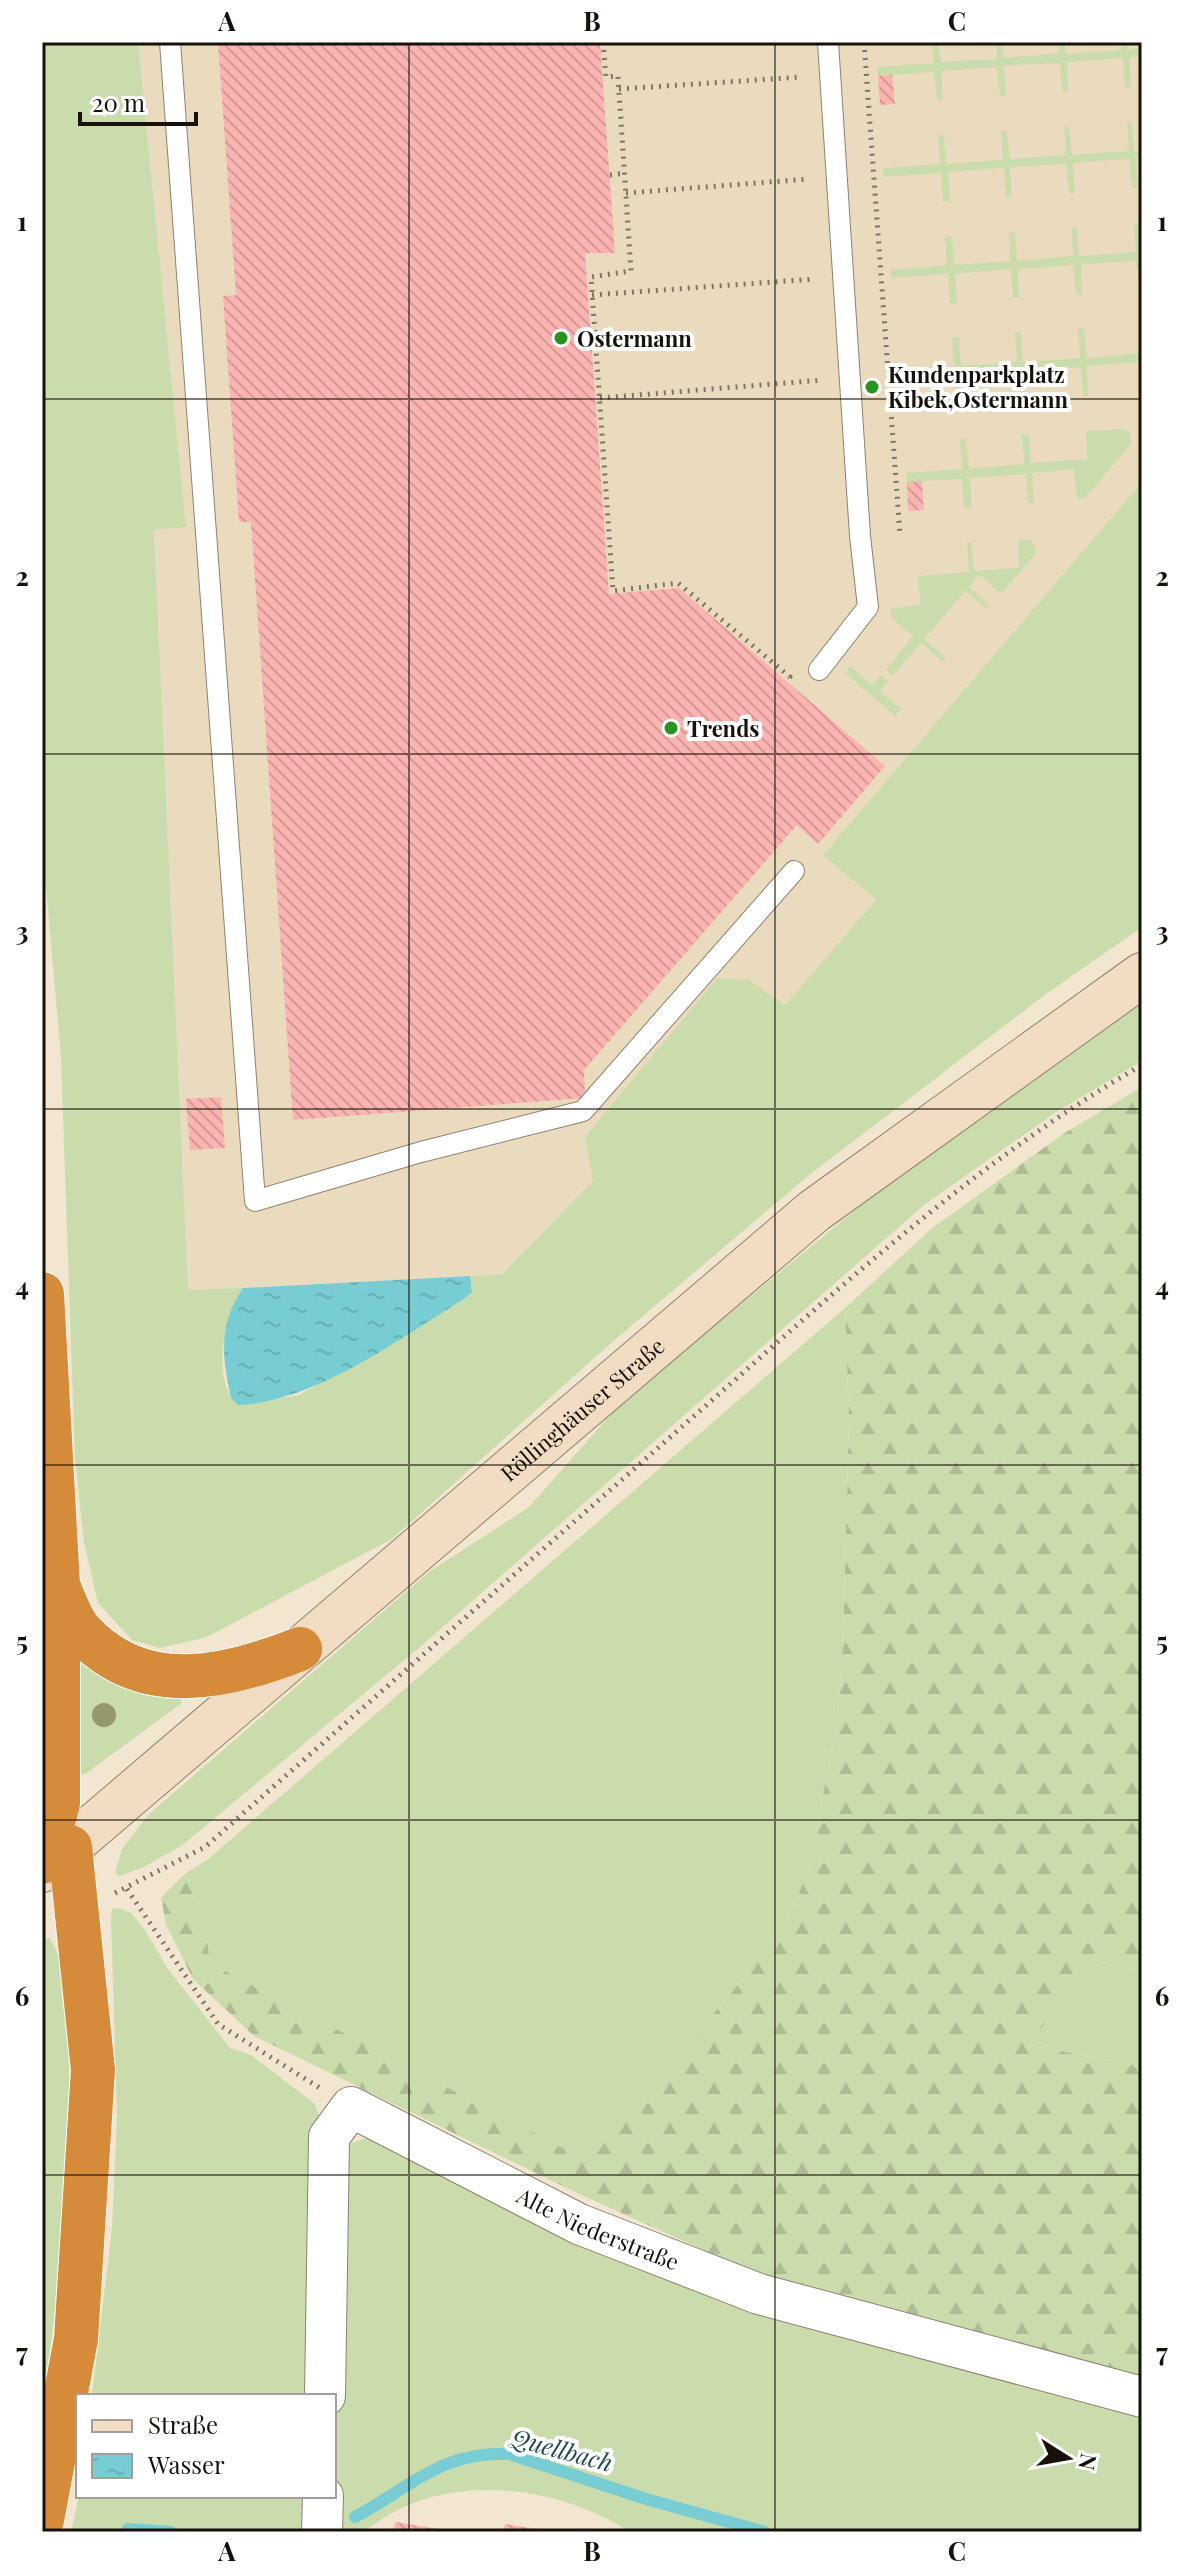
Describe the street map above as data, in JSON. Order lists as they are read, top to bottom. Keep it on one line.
{"streets":{"main road":["Röllinghäuser Straße"],"street":["Alte Niederstraße"]},"water":["Quellbach"],"places":["Ostermann","Kundenparkplatz Kibek,Ostermann","Trends"],"legend":["Straße","Wasser"],"scale_bar":"20 m","north":"right","grid":{"columns":["A","B","C"],"rows":["1","2","3","4","5","6","7"]}}
